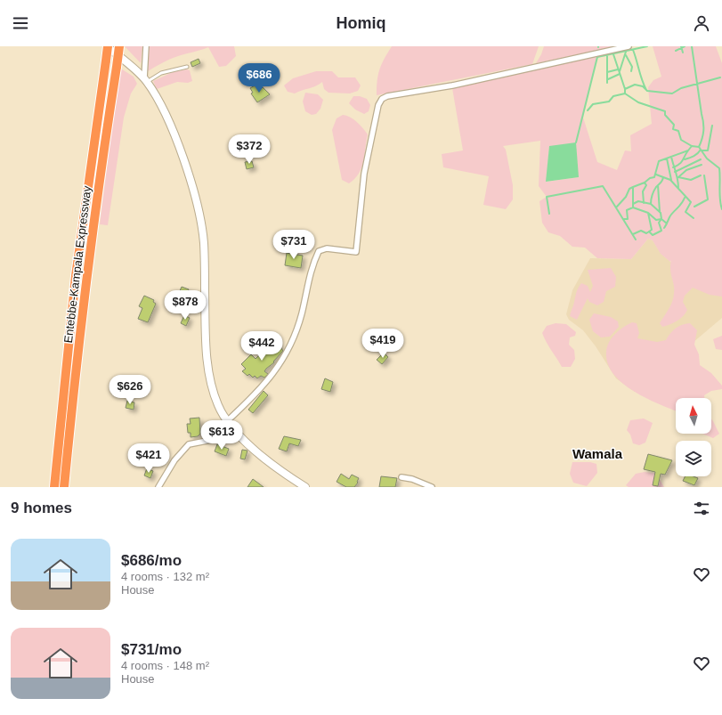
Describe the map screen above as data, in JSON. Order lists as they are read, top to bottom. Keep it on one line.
{"streets":{"highway":["Entebbe-Kampala Expressway"]},"districts":["Wamala"],"north":"top","page":{"header":"Homiq","price":["$686","$372","$731","$878","$419","$442","$626","$613","$421"],"heading":"9 homes","list":[{"name":"$686/mo","note":"4 rooms · 132 m² · House"},{"name":"$731/mo","note":"4 rooms · 148 m² · House"}]}}
